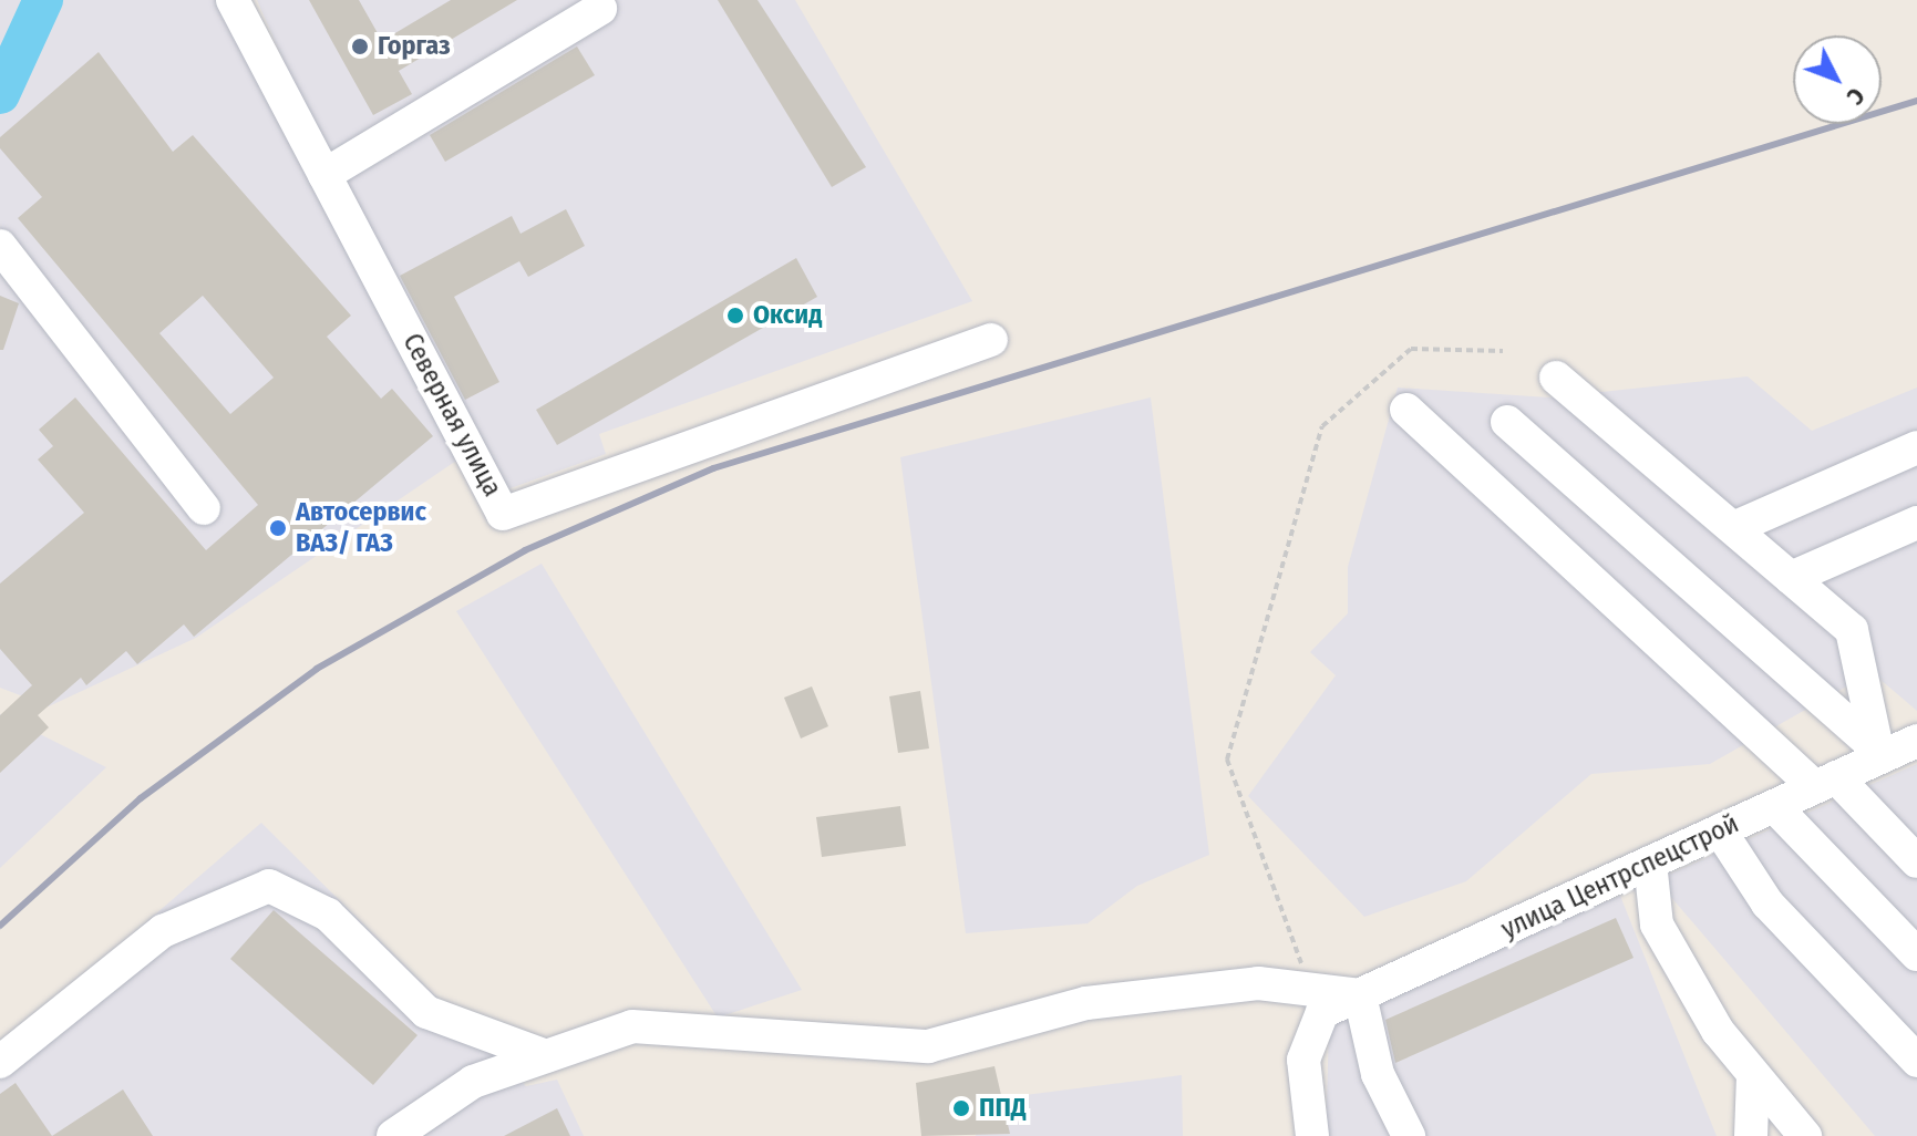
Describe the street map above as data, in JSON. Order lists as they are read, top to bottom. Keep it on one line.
{"streets":{"street":["Северная улица","улица Центрспецстрой"]},"places":["Горгаз","Оксид","Автосервис ВАЗ/ ГАЗ","ППД"],"north":"bottom right"}
